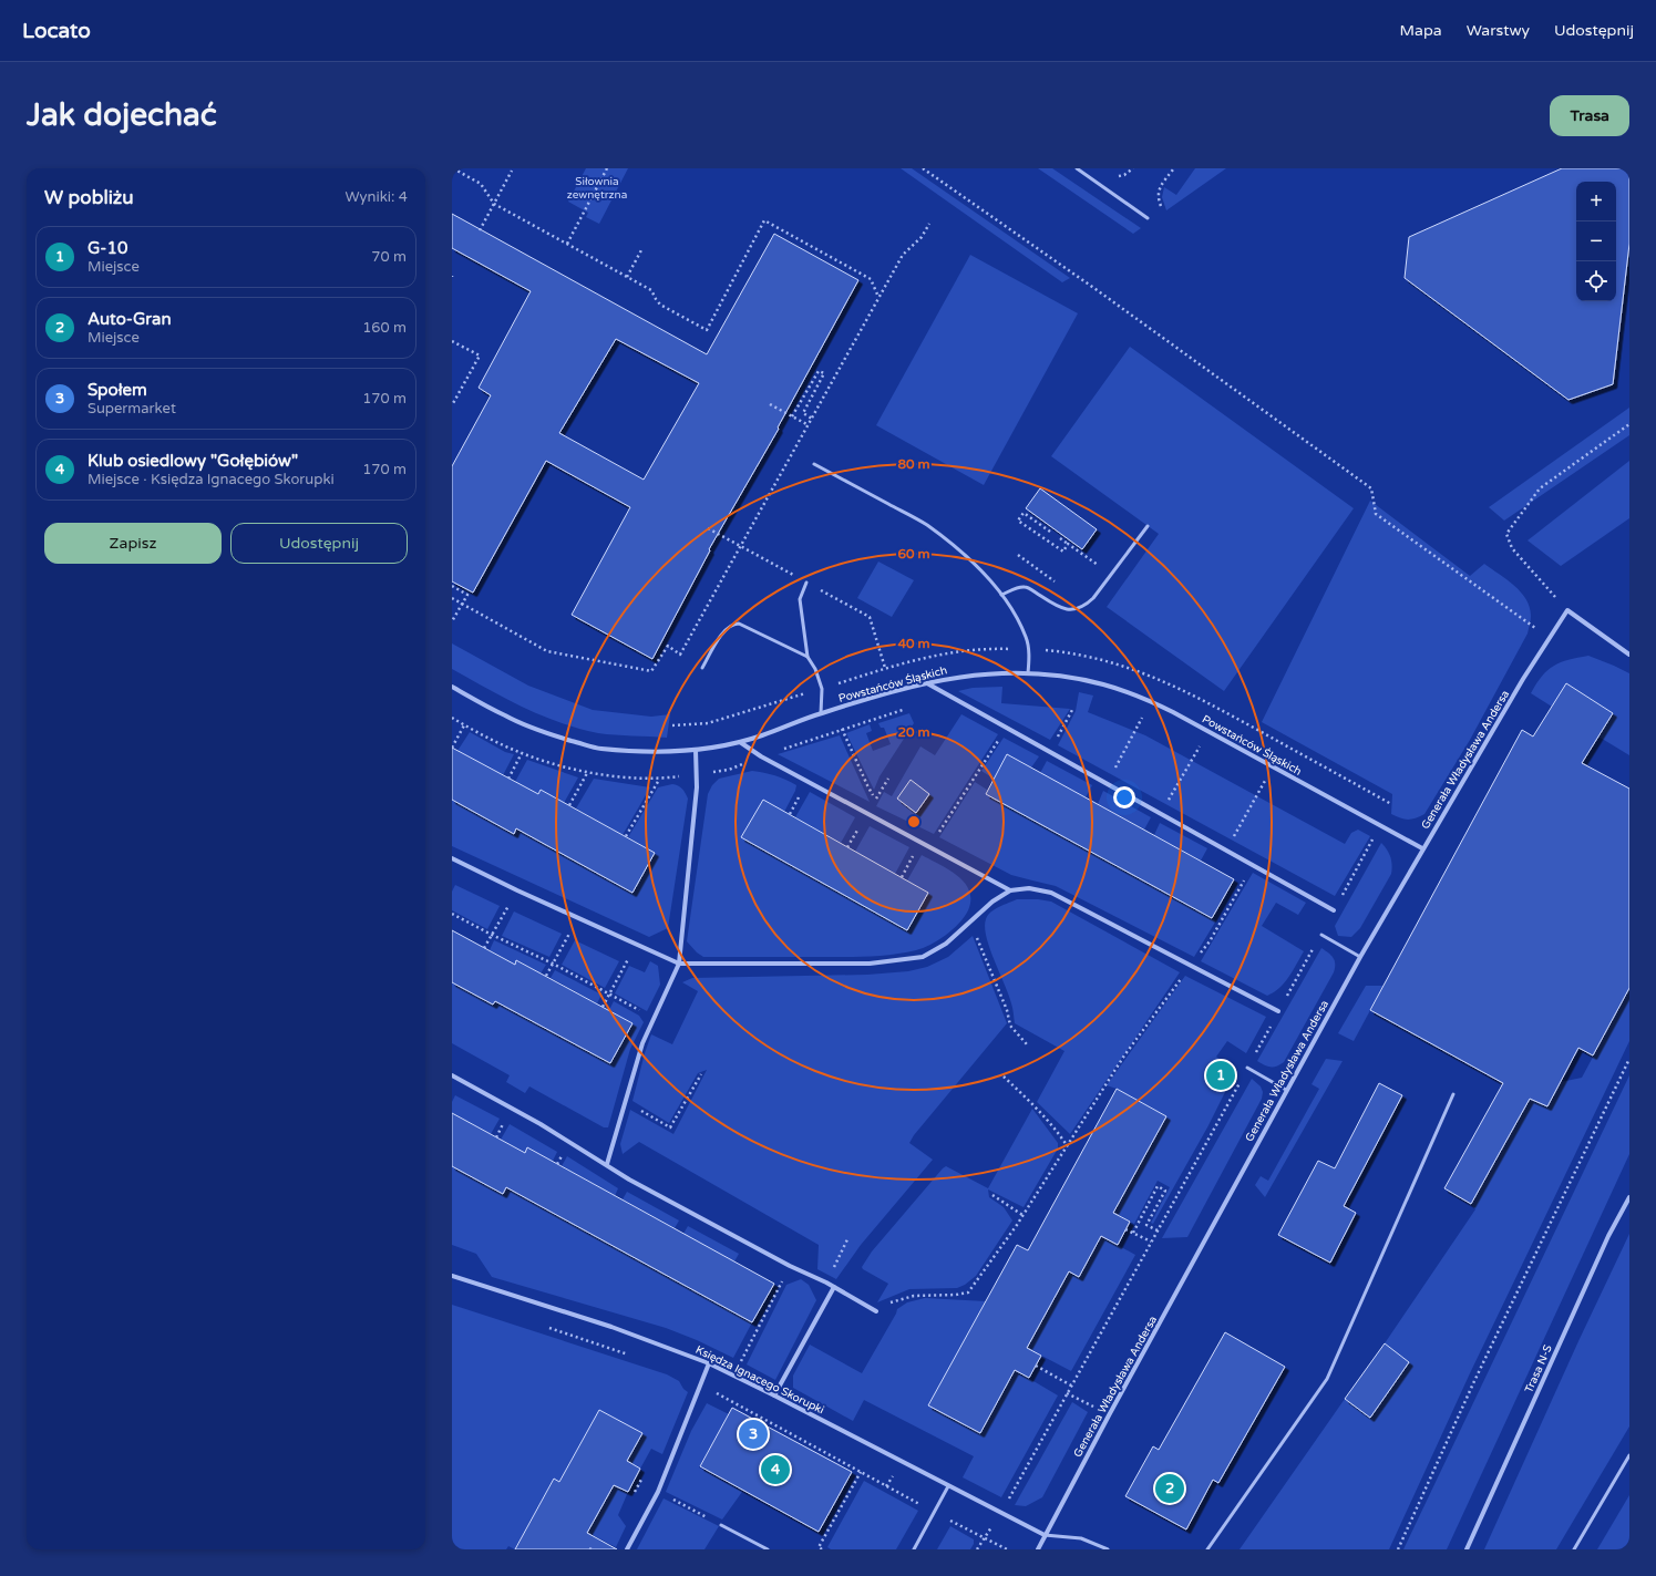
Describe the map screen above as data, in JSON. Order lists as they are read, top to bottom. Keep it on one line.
{"streets":{"street":["Powstańców Śląskich","Generała Władysława Andersa","Trasa N-S","Księdza Ignacego Skorupki"]},"crossings":[["Powstańców Śląskich","Generała Władysława Andersa"],["Generała Władysława Andersa","Księdza Ignacego Skorupki"]],"parks":["Siłownia zewnętrzna"],"page":{"header":"Locato","nav":["Mapa","Warstwy","Udostępnij"],"buttons":["Trasa",["Zapisz","Udostępnij"]],"title":"Jak dojechać","heading":["W pobliżu","Wyniki: 4"],"map_buttons":["+","−"],"list":[{"mark":"1","name":"G-10","note":"Miejsce","value":"70 m"},{"mark":"2","name":"Auto-Gran","note":"Miejsce","value":"160 m"},{"mark":"3","name":"Społem","note":"Supermarket","value":"170 m"},{"mark":"4","name":"Klub osiedlowy \"Gołębiów\"","note":"Miejsce · Księdza Ignacego Skorupki","value":"170 m"}],"pins":["1","3","4","2"]},"rings":["80 m","60 m","40 m","20 m"]}
